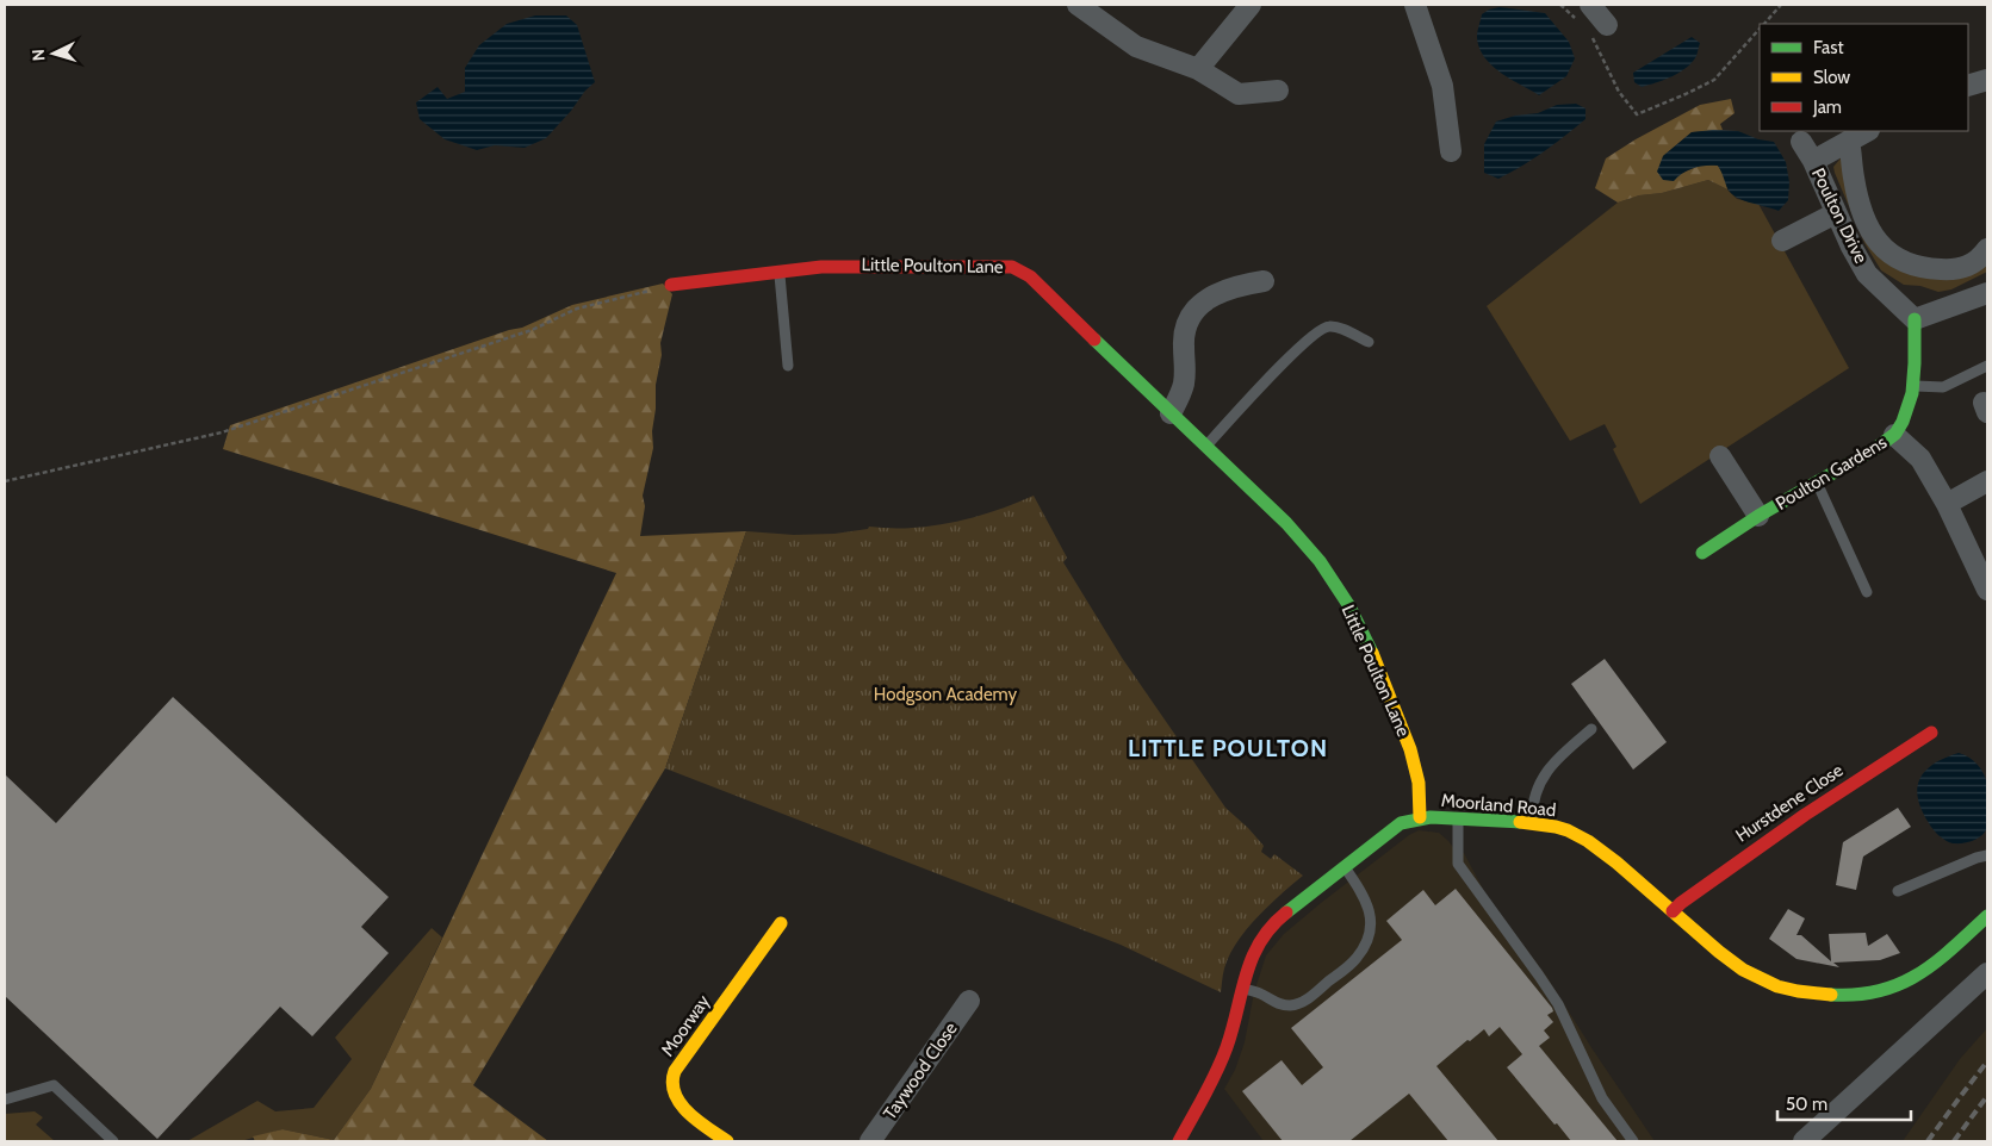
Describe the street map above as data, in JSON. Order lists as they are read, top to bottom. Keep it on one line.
{"streets":{"street":["Poulton Drive","Little Poulton Lane","Poulton Gardens","Hurstdene Close","Moorland Road","Moorway","Taywood Close"]},"crossings":[["Poulton Drive","Poulton Gardens"],["Little Poulton Lane","Moorland Road"],["Hurstdene Close","Moorland Road"]],"districts":["LITTLE POULTON"],"parks":["Hodgson Academy"],"legend":["Fast","Slow","Jam"],"scale_bar":"50 m","north":"left"}
